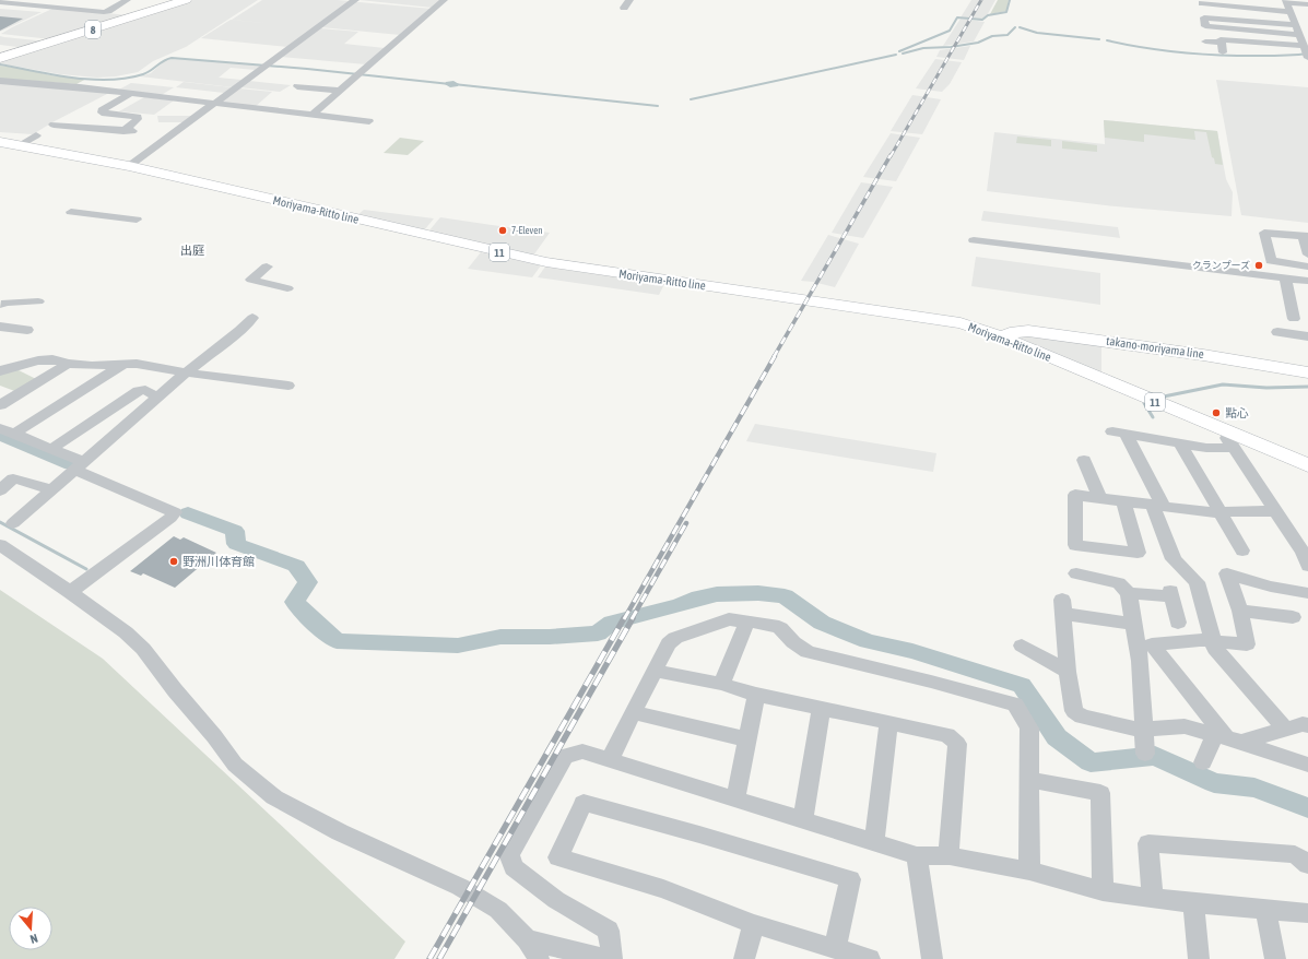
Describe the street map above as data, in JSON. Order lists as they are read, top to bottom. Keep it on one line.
{"streets":{"highway":["8"],"main road":["Moriyama-Ritto line","11","takano-moriyama line"]},"crossings":[["Moriyama-Ritto line","takano-moriyama line"]],"districts":["出庭"],"places":["7-Eleven","クランプーズ","點心","野洲川体育館"],"north":"bottom"}
